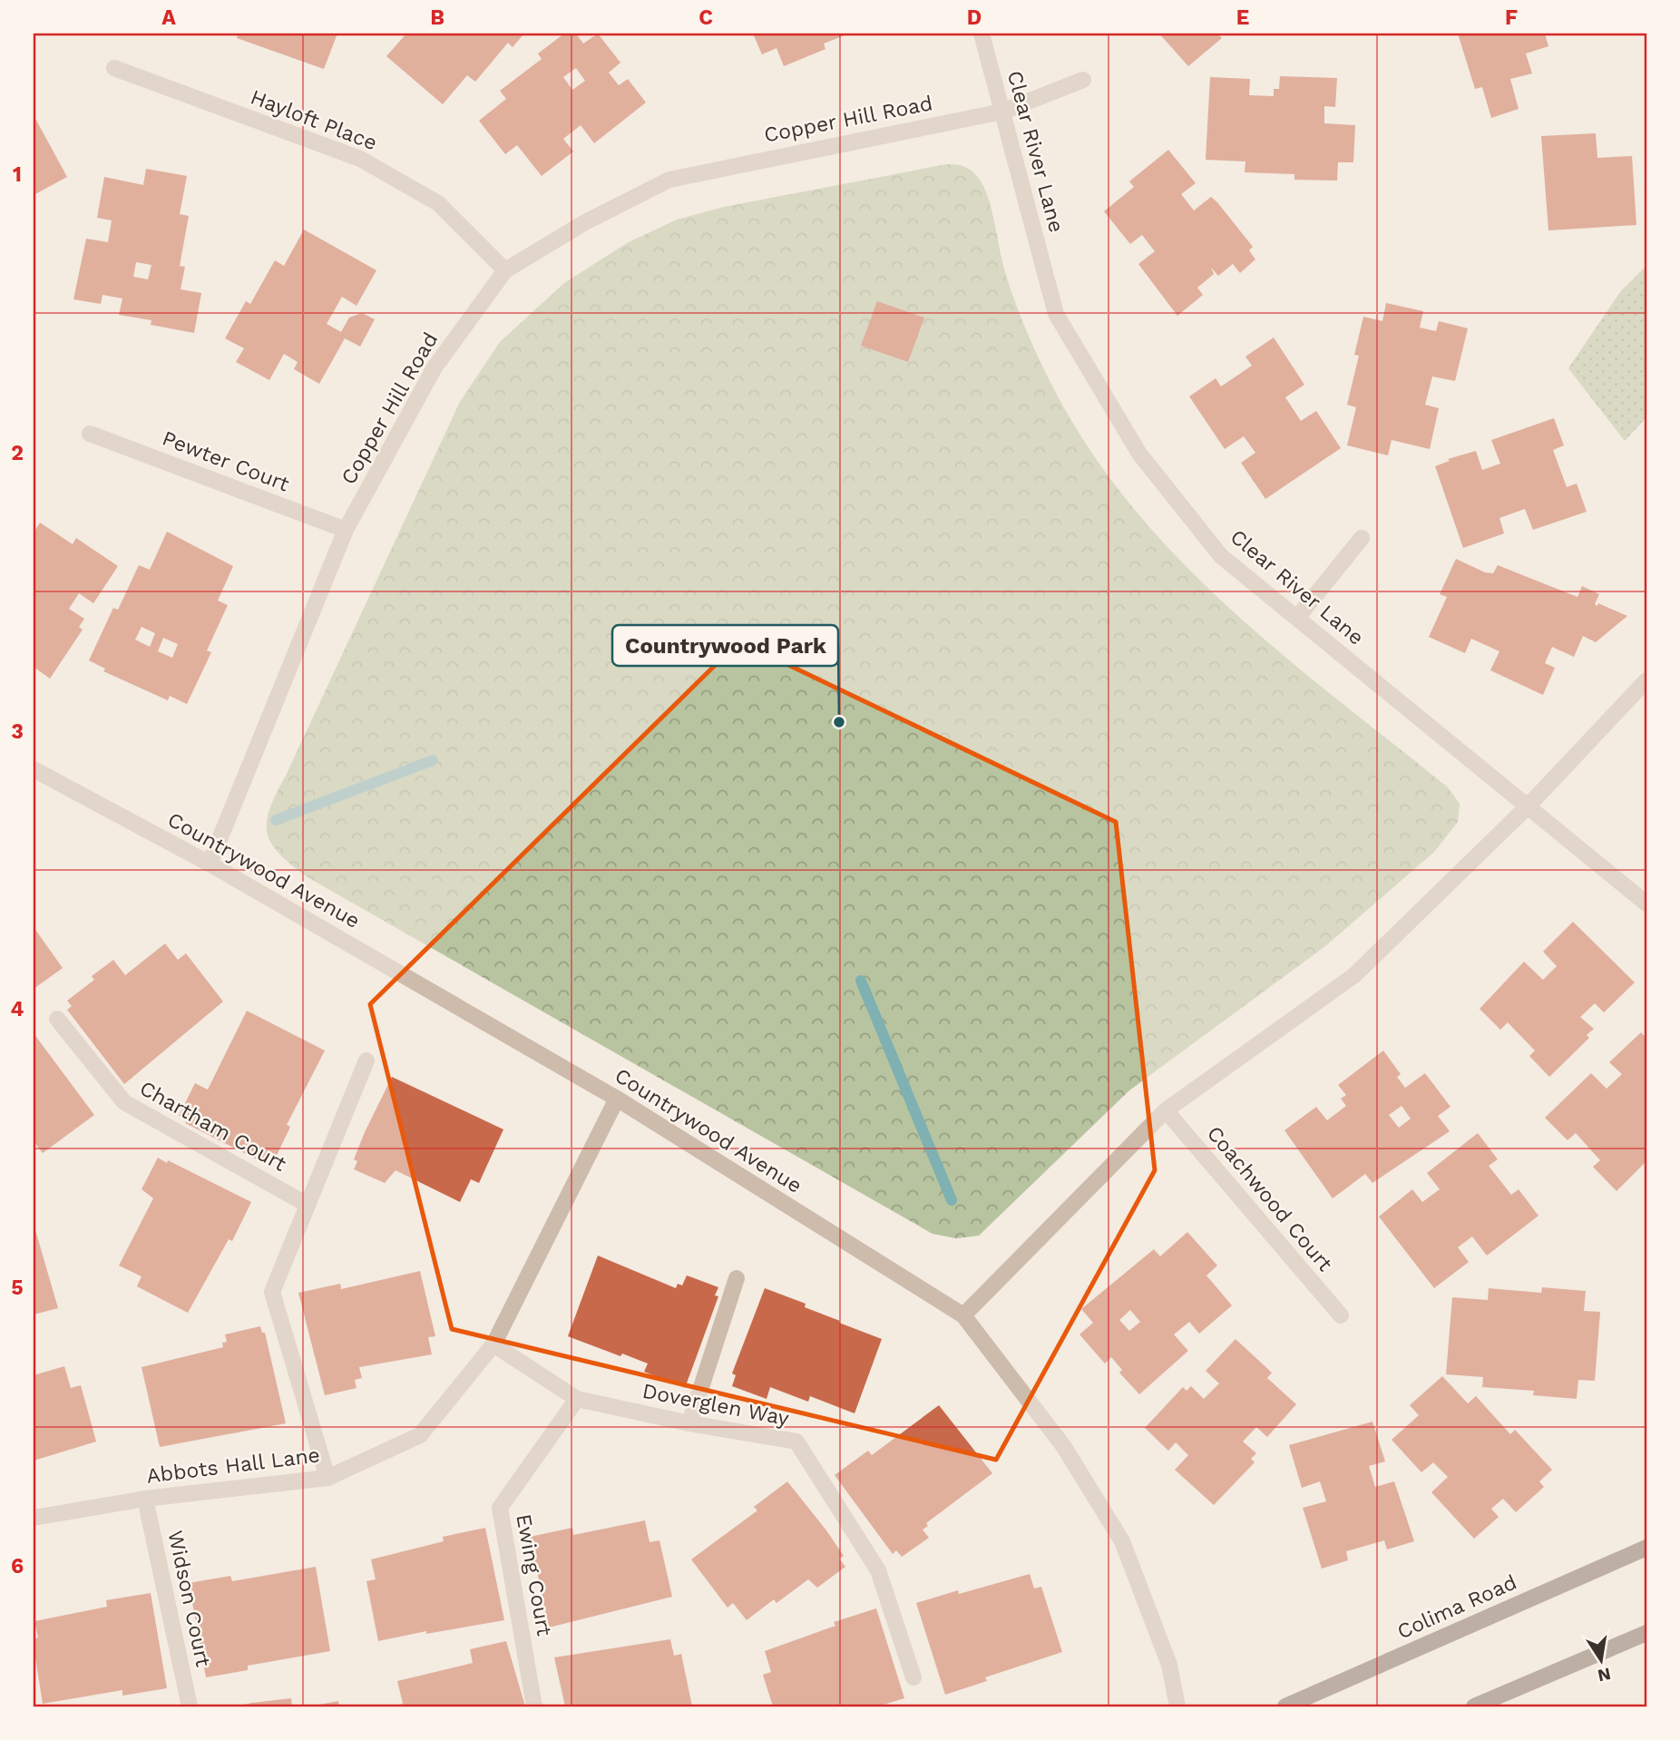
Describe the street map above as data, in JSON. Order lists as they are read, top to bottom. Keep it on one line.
{"streets":{"main road":["Colima Road"],"street":["Copper Hill Road","Hayloft Place","Clear River Lane","Pewter Court","Countrywood Avenue","Chartham Court","Coachwood Court","Doverglen Way","Abbots Hall Lane","Ewing Court","Widson Court"]},"crossings":[["Copper Hill Road","Hayloft Place"],["Copper Hill Road","Clear River Lane"],["Copper Hill Road","Pewter Court"],["Copper Hill Road","Countrywood Avenue"],["Countrywood Avenue","Abbots Hall Lane"],["Doverglen Way","Abbots Hall Lane"],["Doverglen Way","Ewing Court"],["Abbots Hall Lane","Widson Court"]],"places":["Countrywood Park"],"north":"bottom","grid":{"columns":["A","B","C","D","E","F"],"rows":["1","2","3","4","5","6"]}}
